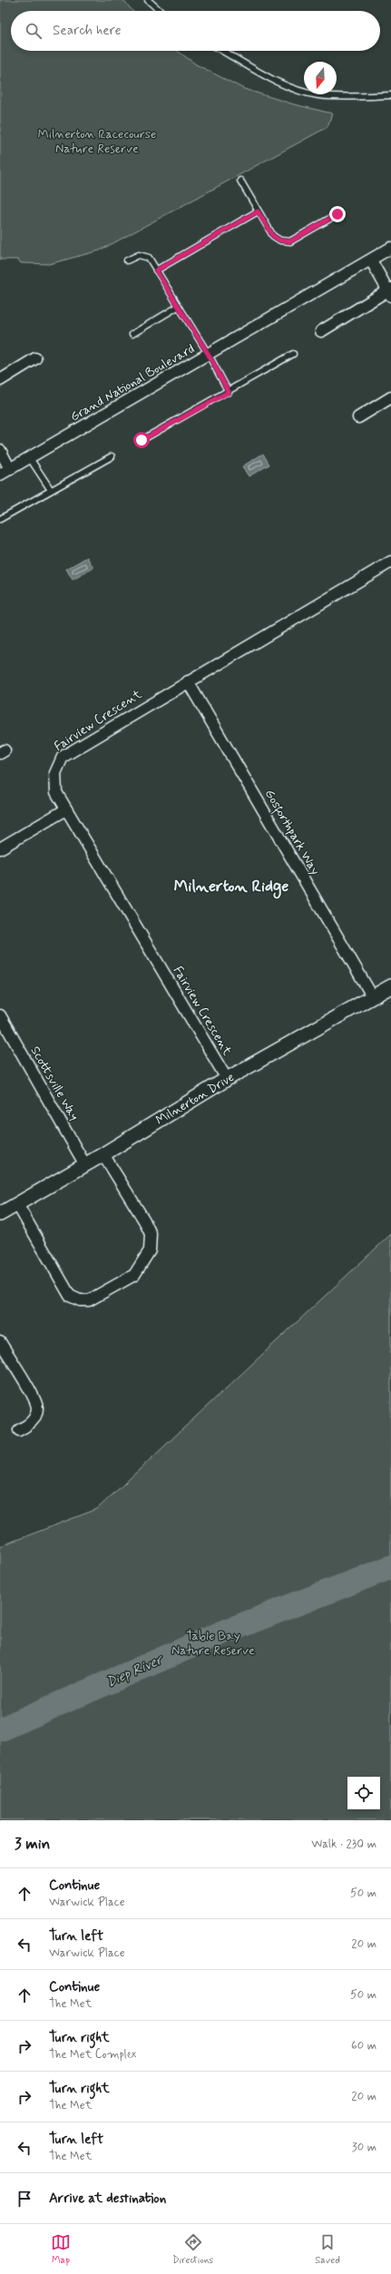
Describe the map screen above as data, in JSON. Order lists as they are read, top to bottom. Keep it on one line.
{"streets":{"street":["Grand National Boulevard","Fairview Crescent","Gosforthpark Way","Scottsville Way","Milnerton Drive"]},"crossings":[["Fairview Crescent","Gosforthpark Way"],["Fairview Crescent","Milnerton Drive"],["Gosforthpark Way","Milnerton Drive"],["Scottsville Way","Milnerton Drive"]],"districts":["Milnerton Ridge"],"water":["Diep River"],"parks":["Milnerton Racecourse Nature Reserve","Table Bay Nature Reserve"],"north":"bottom","page":{"search":"Search here","heading":["3 min","Walk · 230 m"],"list":[["Continue","Warwick Place","50 m"],["Turn left","Warwick Place","20 m"],["Continue","The Met","50 m"],["Turn right","The Met Complex","60 m"],["Turn right","The Met","20 m"],["Turn left","The Met","30 m"],"Arrive at destination"],"nav":["Map","Directions","Saved"]}}
